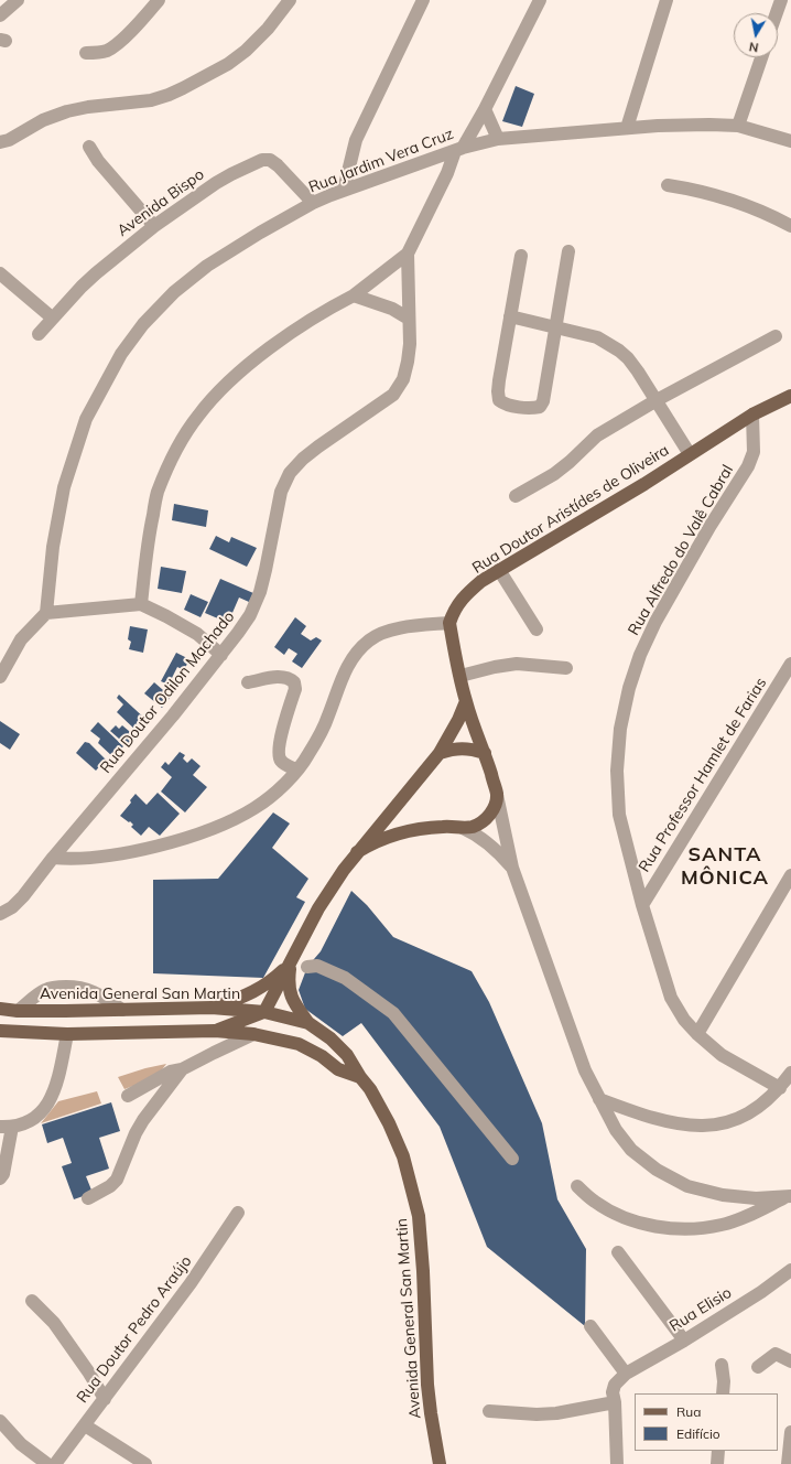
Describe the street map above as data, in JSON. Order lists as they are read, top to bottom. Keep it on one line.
{"streets":{"main road":["Rua Doutor Aristídes de Oliveira","Avenida General San Martin"],"street":["Rua Jardim Vera Cruz","Avenida Bispo","Rua Alfredo do Valê Cabral","Rua Doutor Odilon Machado","Rua Professor Hamlet de Farias","Rua Elisio","Rua Doutor Pedro Araújo"]},"crossings":[["Rua Jardim Vera Cruz","Avenida Bispo"],["Rua Jardim Vera Cruz","Rua Doutor Odilon Machado"],["Rua Doutor Aristídes de Oliveira","Rua Alfredo do Valê Cabral"],["Rua Alfredo do Valê Cabral","Rua Professor Hamlet de Farias"]],"districts":["SANTA MÔNICA"],"legend":["Rua","Edifício"],"north":"bottom"}
